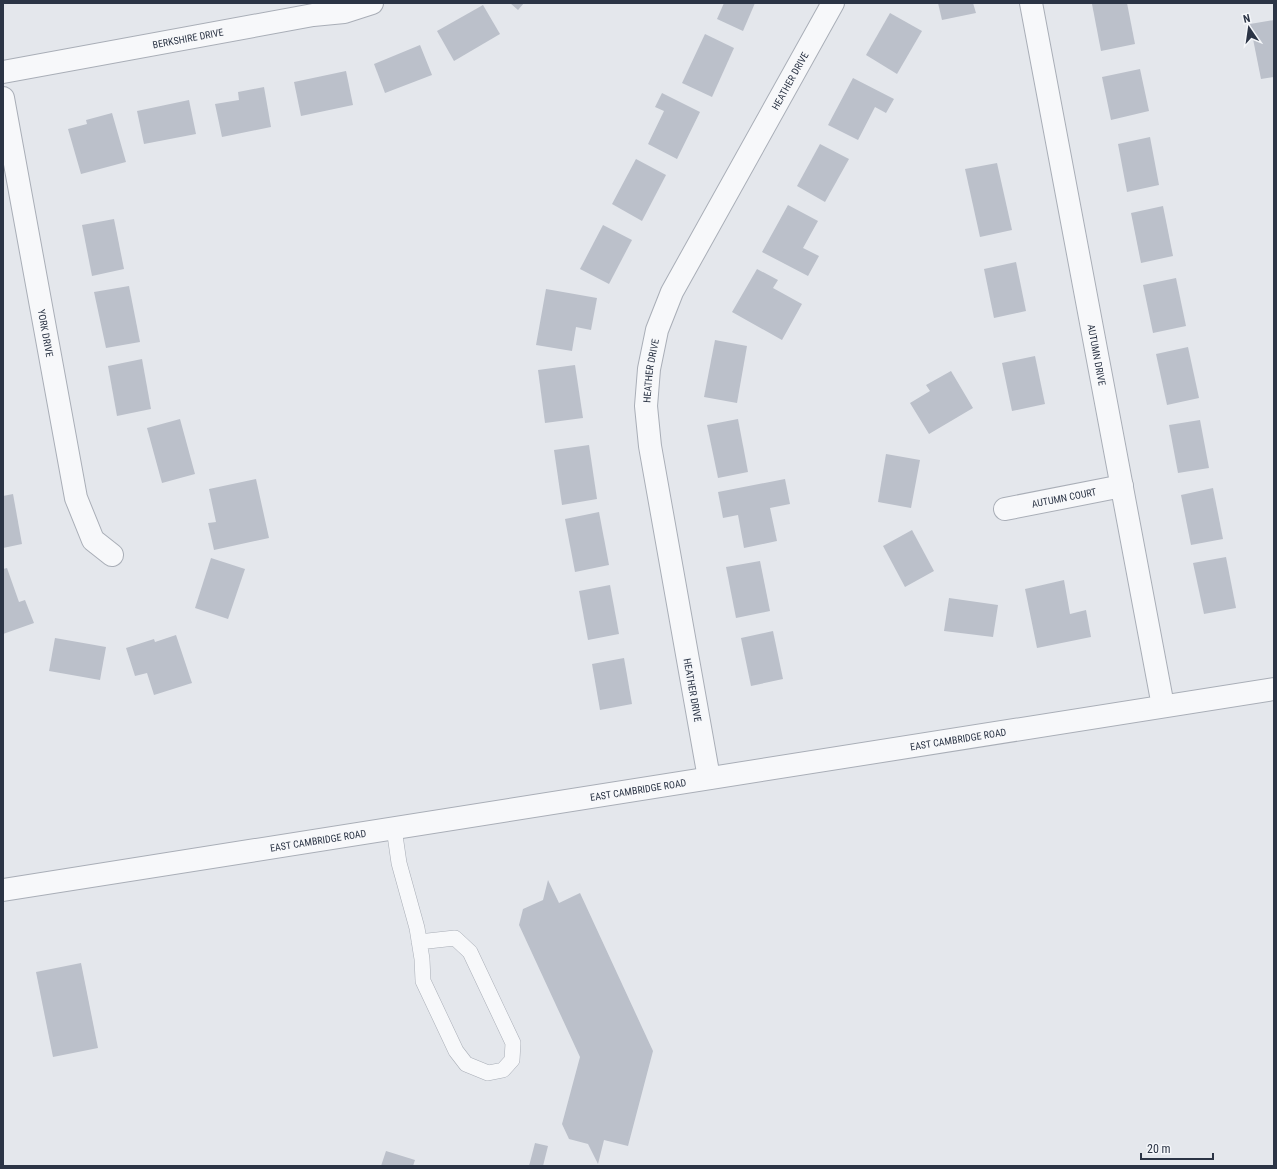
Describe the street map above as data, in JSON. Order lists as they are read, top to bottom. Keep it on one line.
{"streets":{"street":["BERKSHIRE DRIVE","HEATHER DRIVE","YORK DRIVE","AUTUMN DRIVE","AUTUMN COURT","EAST CAMBRIDGE ROAD"]},"crossings":[["HEATHER DRIVE","EAST CAMBRIDGE ROAD"],["AUTUMN DRIVE","AUTUMN COURT"],["AUTUMN DRIVE","EAST CAMBRIDGE ROAD"]],"scale_bar":"20 m","north":"top"}
